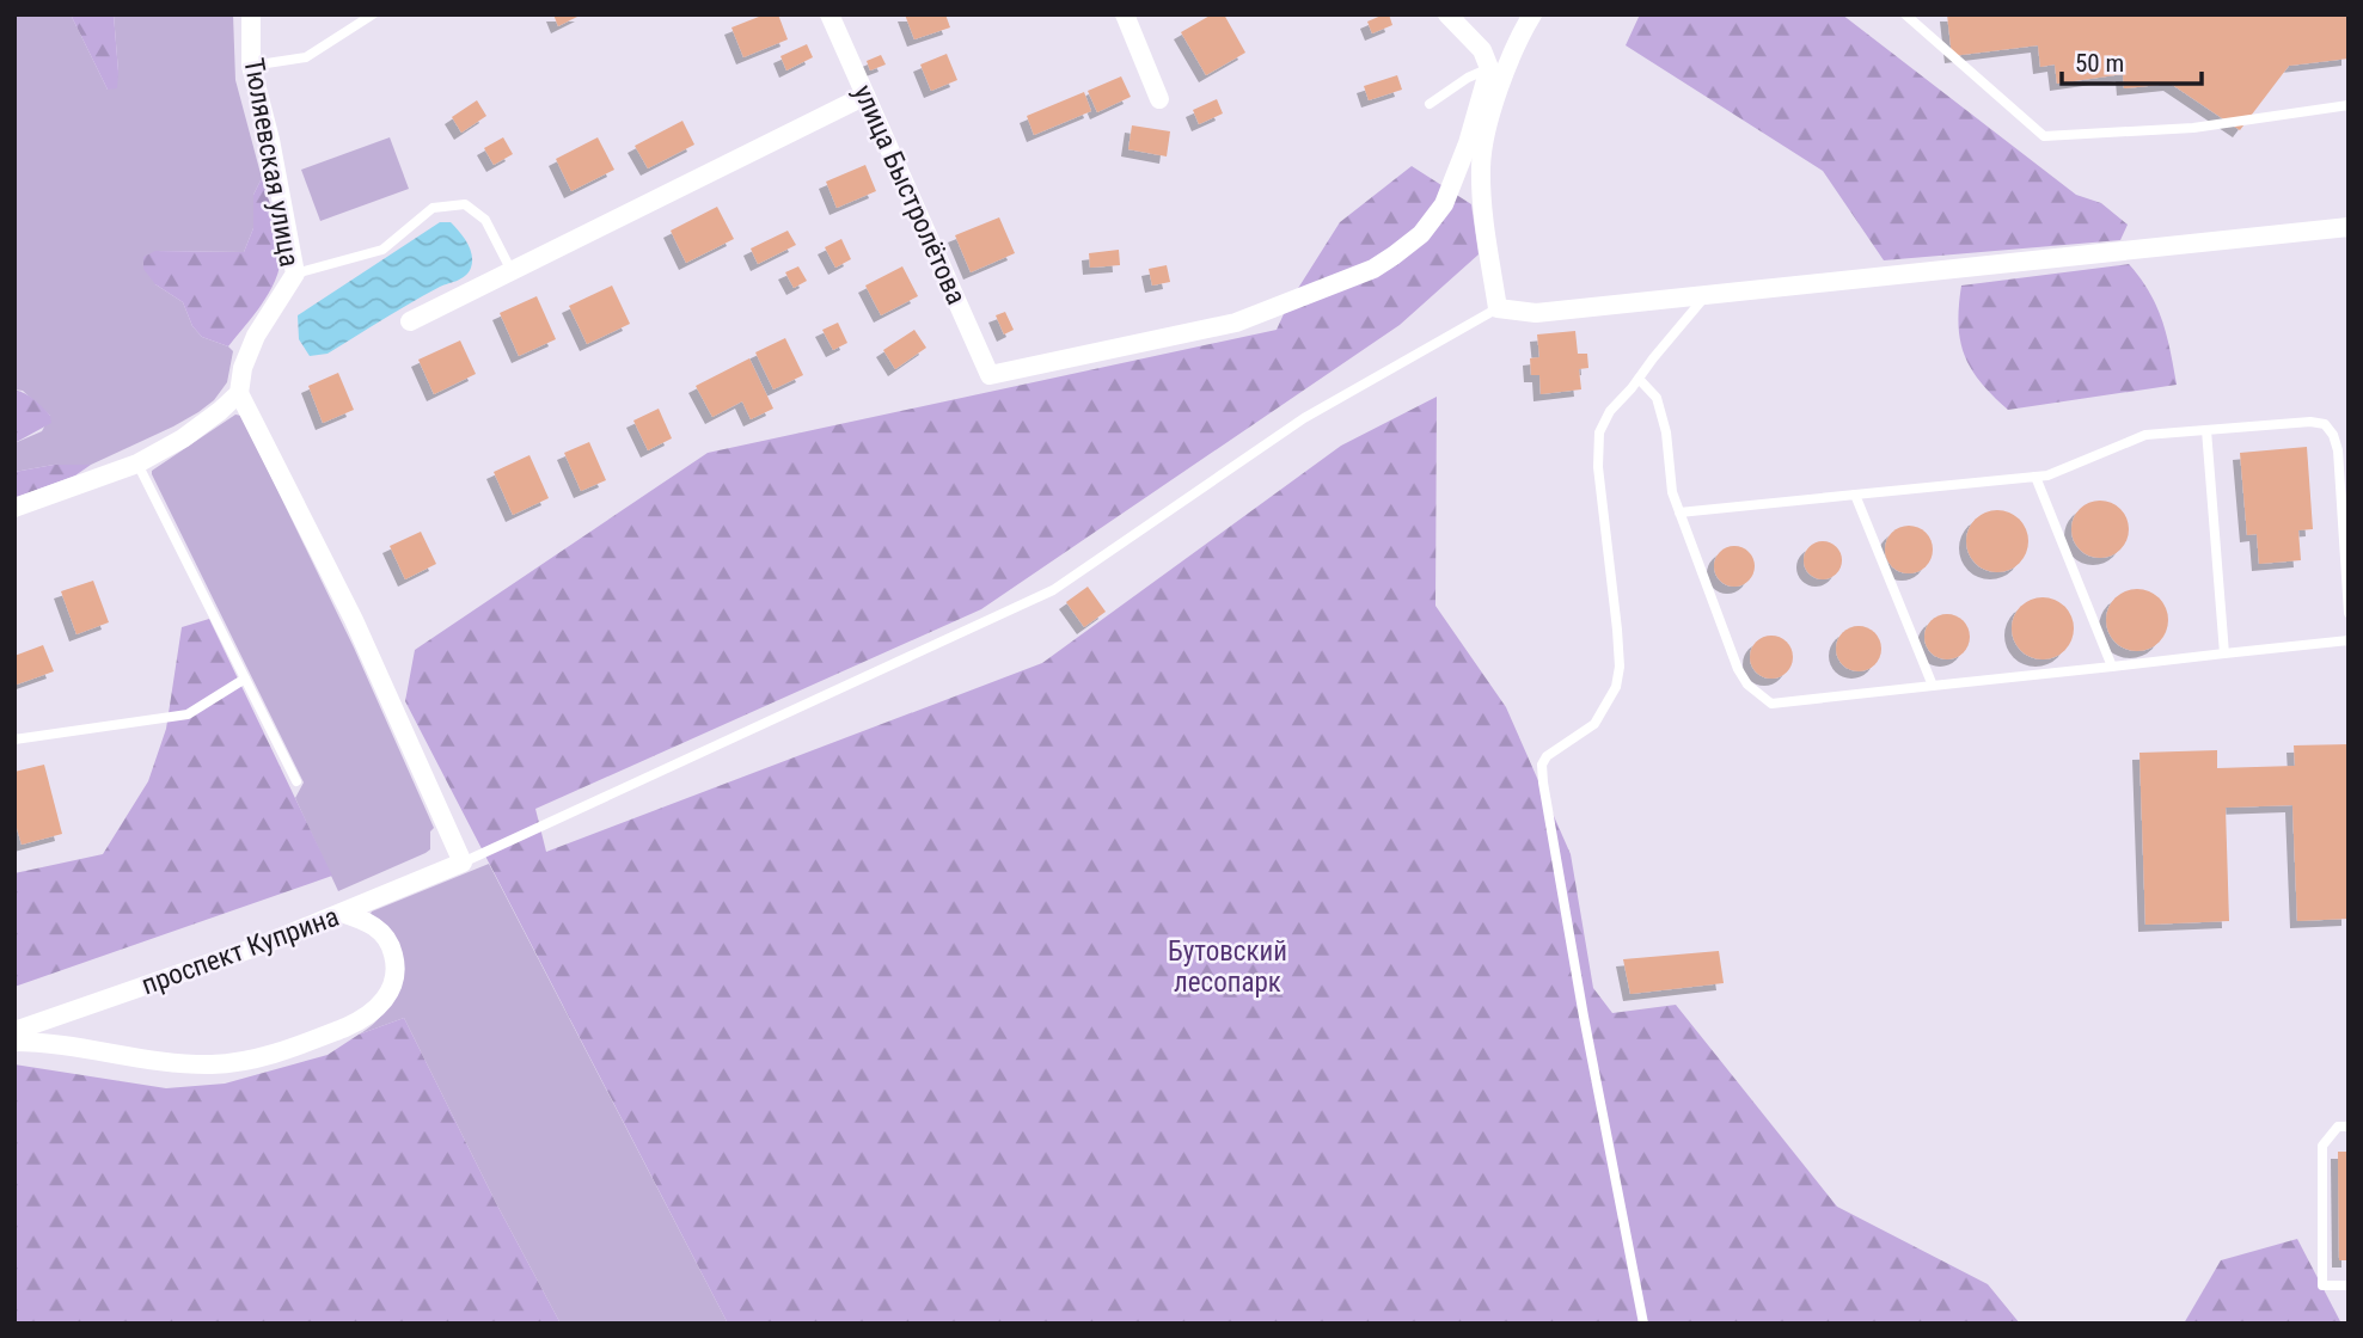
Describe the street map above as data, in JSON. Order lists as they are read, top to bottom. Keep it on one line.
{"streets":{"street":["Тюляевская улица","улица Быстролётова","проспект Куприна"]},"parks":["Бутовский лесопарк"],"scale_bar":"50 m"}
